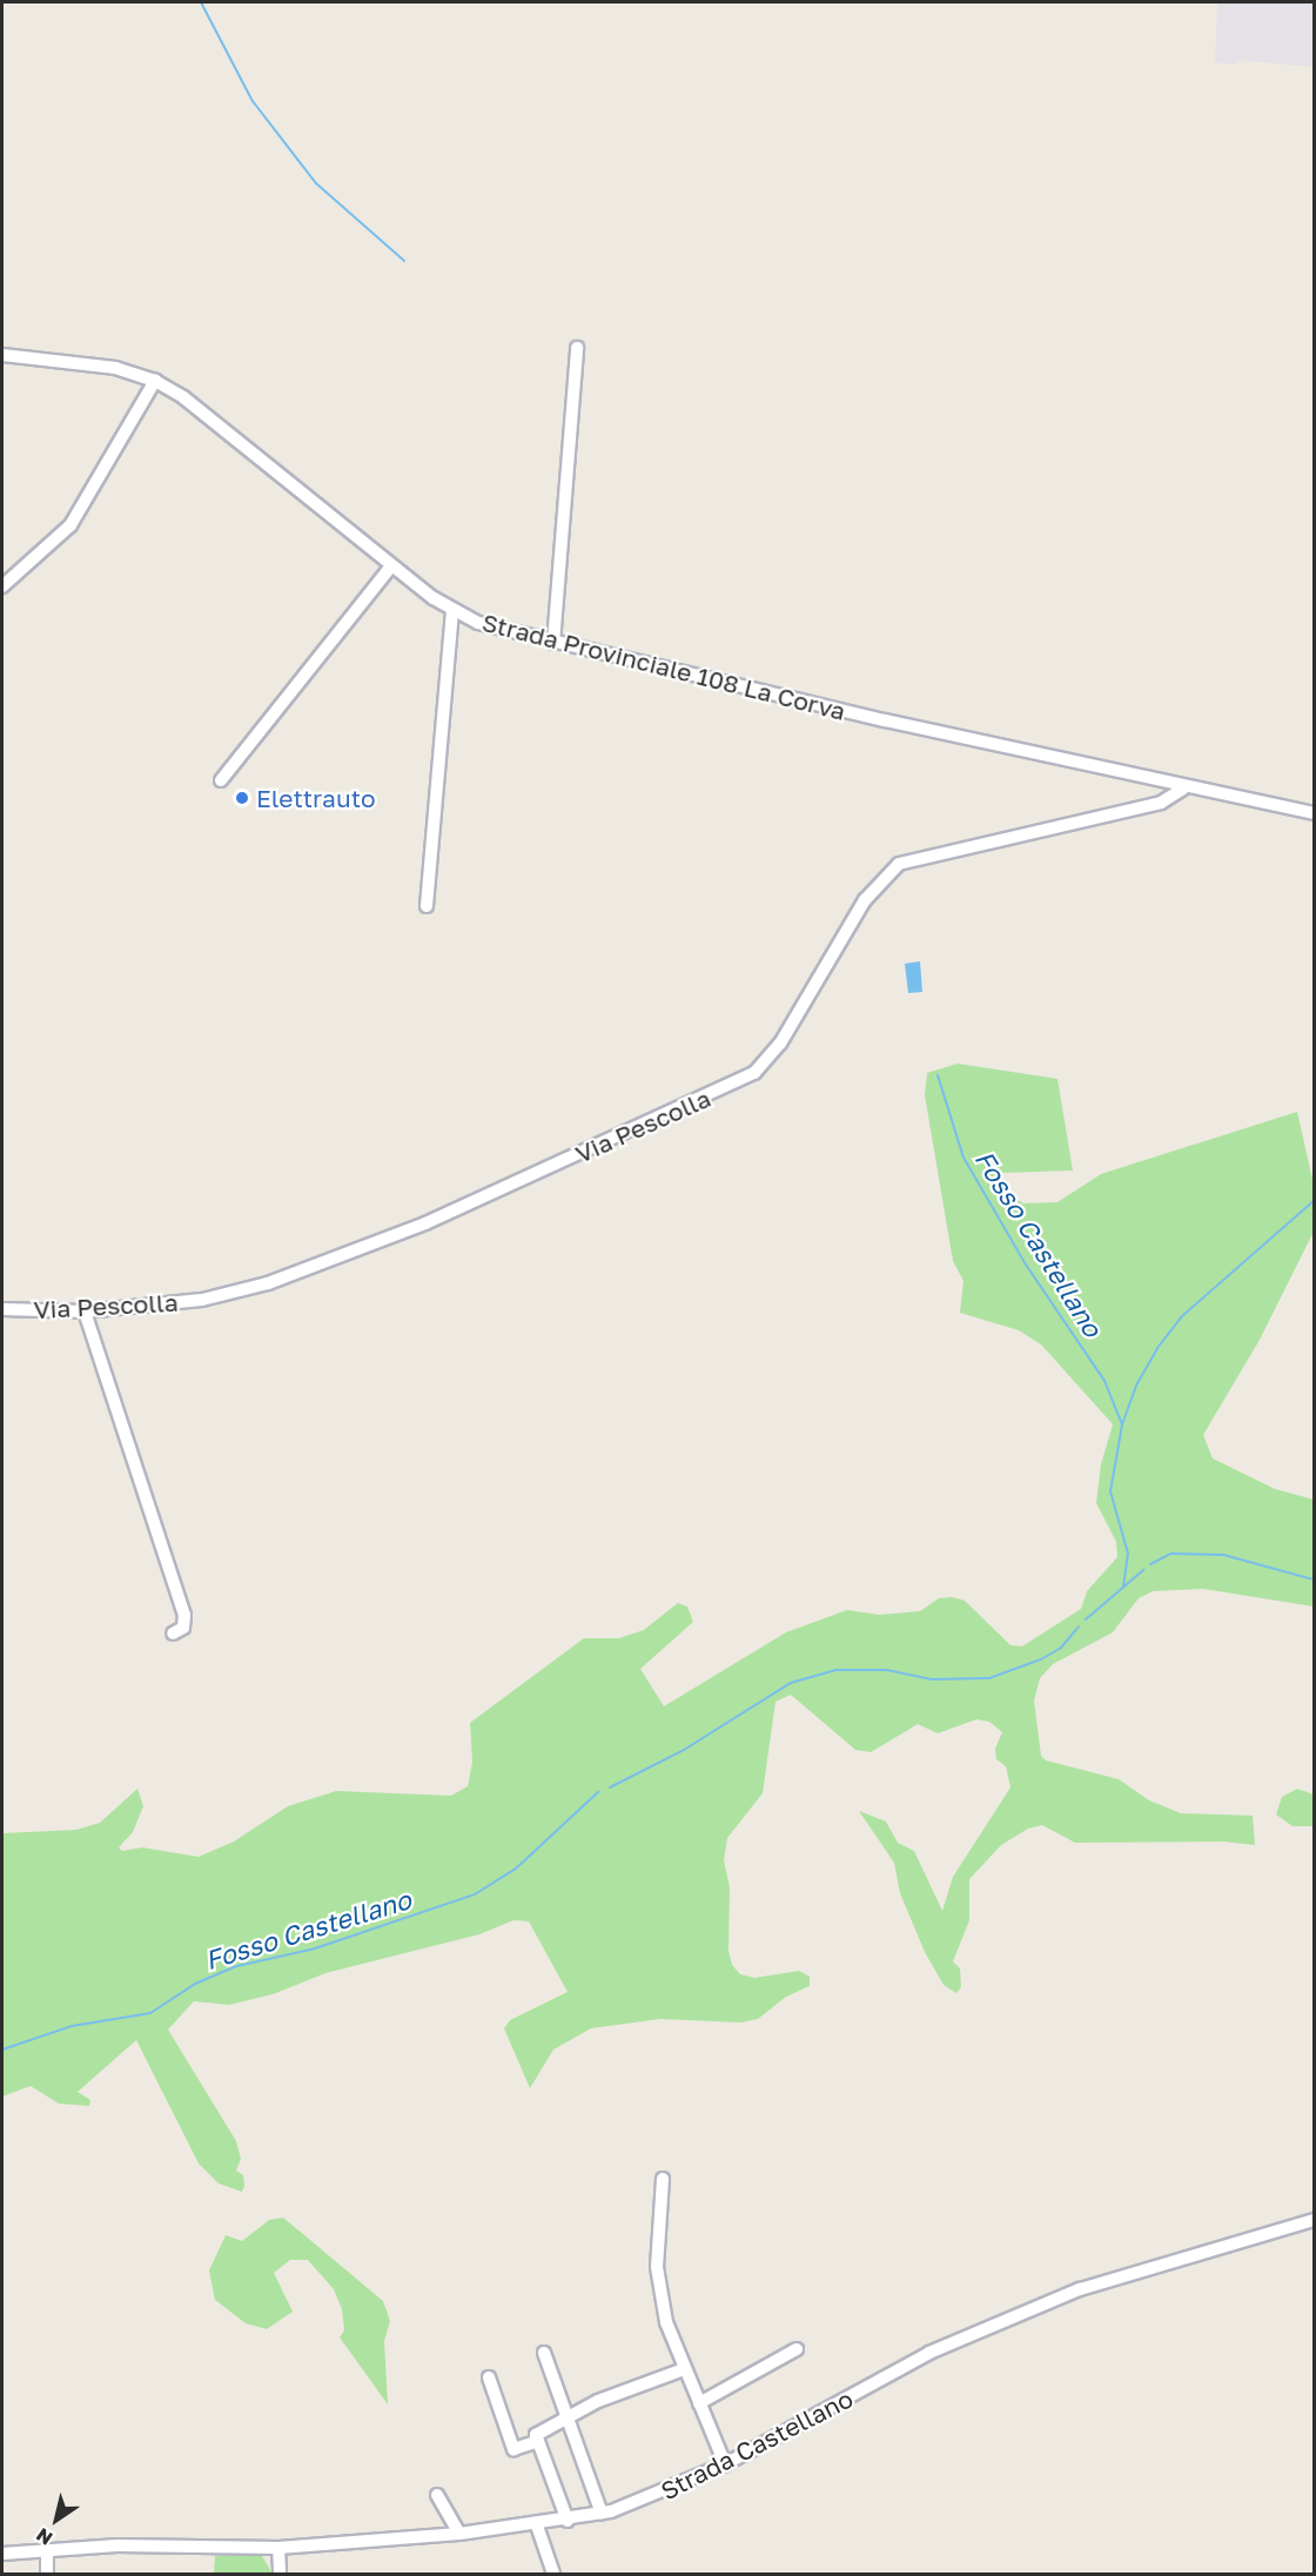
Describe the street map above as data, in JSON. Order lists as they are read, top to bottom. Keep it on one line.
{"streets":{"street":["Strada Provinciale 108 La Corva","Via Pescolla","Strada Castellano"]},"crossings":[["Strada Provinciale 108 La Corva","Via Pescolla"]],"water":["Fosso Castellano"],"places":["Elettrauto"],"north":"bottom left"}
